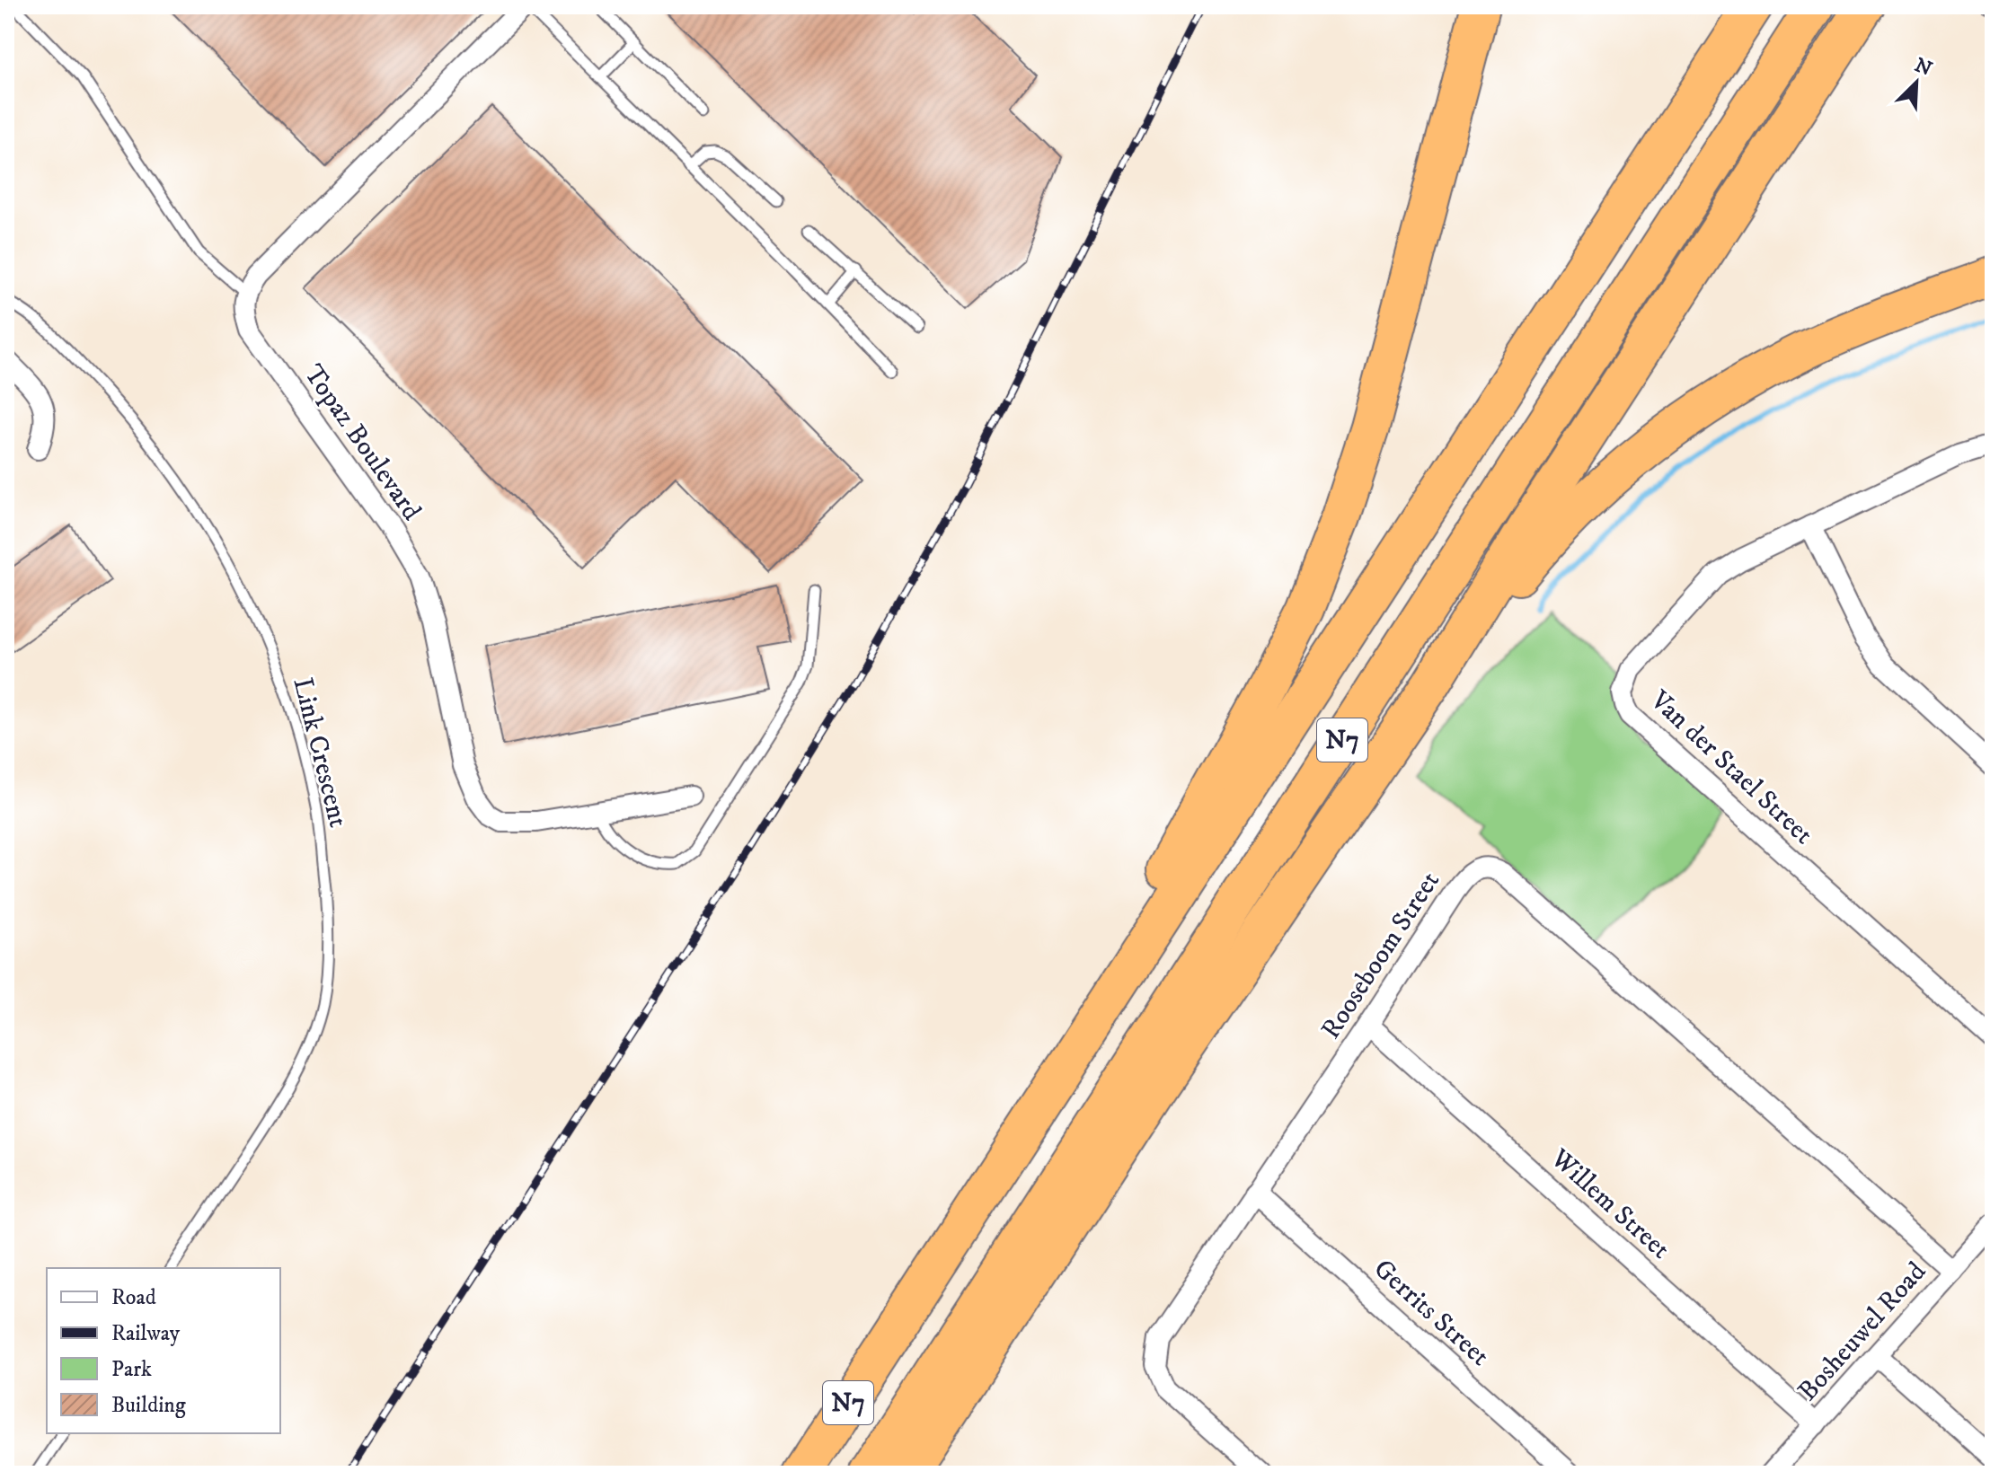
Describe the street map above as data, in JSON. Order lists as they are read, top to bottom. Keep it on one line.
{"streets":{"highway":["N7"],"street":["Topaz Boulevard","Van der Stael Street","Rooseboom Street","Willem Street","Gerrits Street","Bosheuwel Road"],"lane":["Link Crescent"]},"crossings":[["Rooseboom Street","Willem Street"],["Rooseboom Street","Gerrits Street"],["Rooseboom Street","Bosheuwel Road"],["Willem Street","Bosheuwel Road"]],"legend":["Road","Railway","Park","Building"],"north":"top right"}
